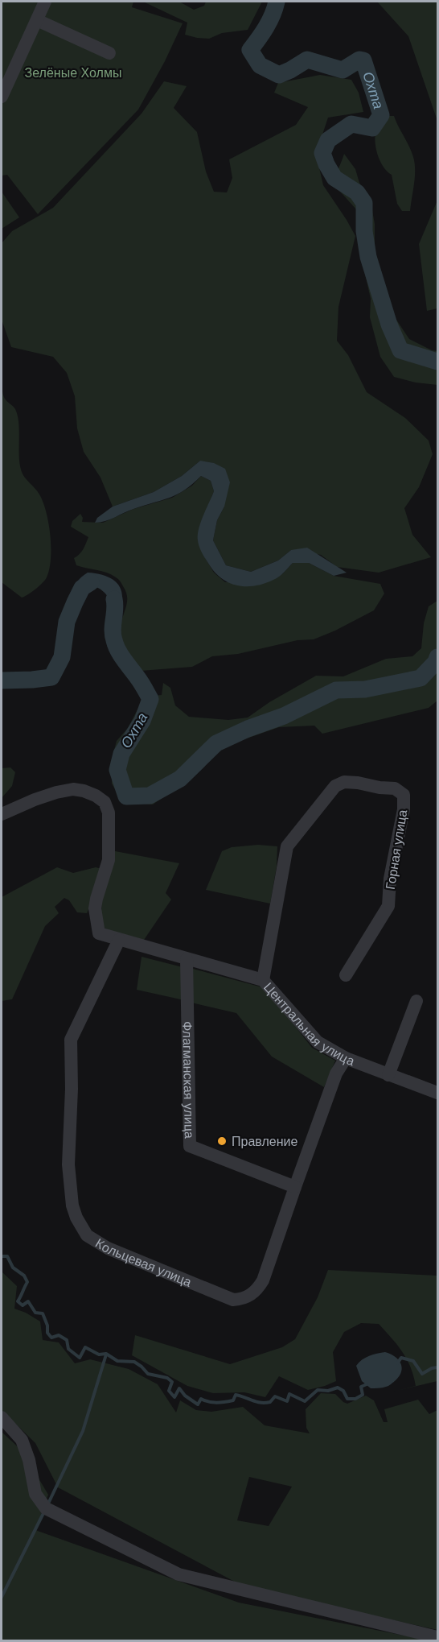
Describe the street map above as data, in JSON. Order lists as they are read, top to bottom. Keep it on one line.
{"streets":{"street":["Горная улица","Центральная улица","Флагманская улица","Кольцевая улица"]},"crossings":[["Горная улица","Центральная улица"],["Центральная улица","Флагманская улица"],["Центральная улица","Кольцевая улица"],["Флагманская улица","Кольцевая улица"]],"water":["Охта"],"parks":["Зелёные Холмы"],"places":["Правление"]}
